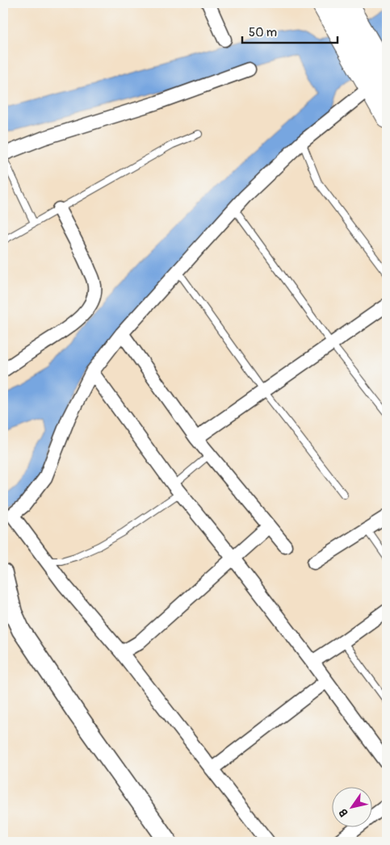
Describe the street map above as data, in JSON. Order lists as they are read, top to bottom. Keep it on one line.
{"scale_bar":"50 m","north":"bottom left"}
